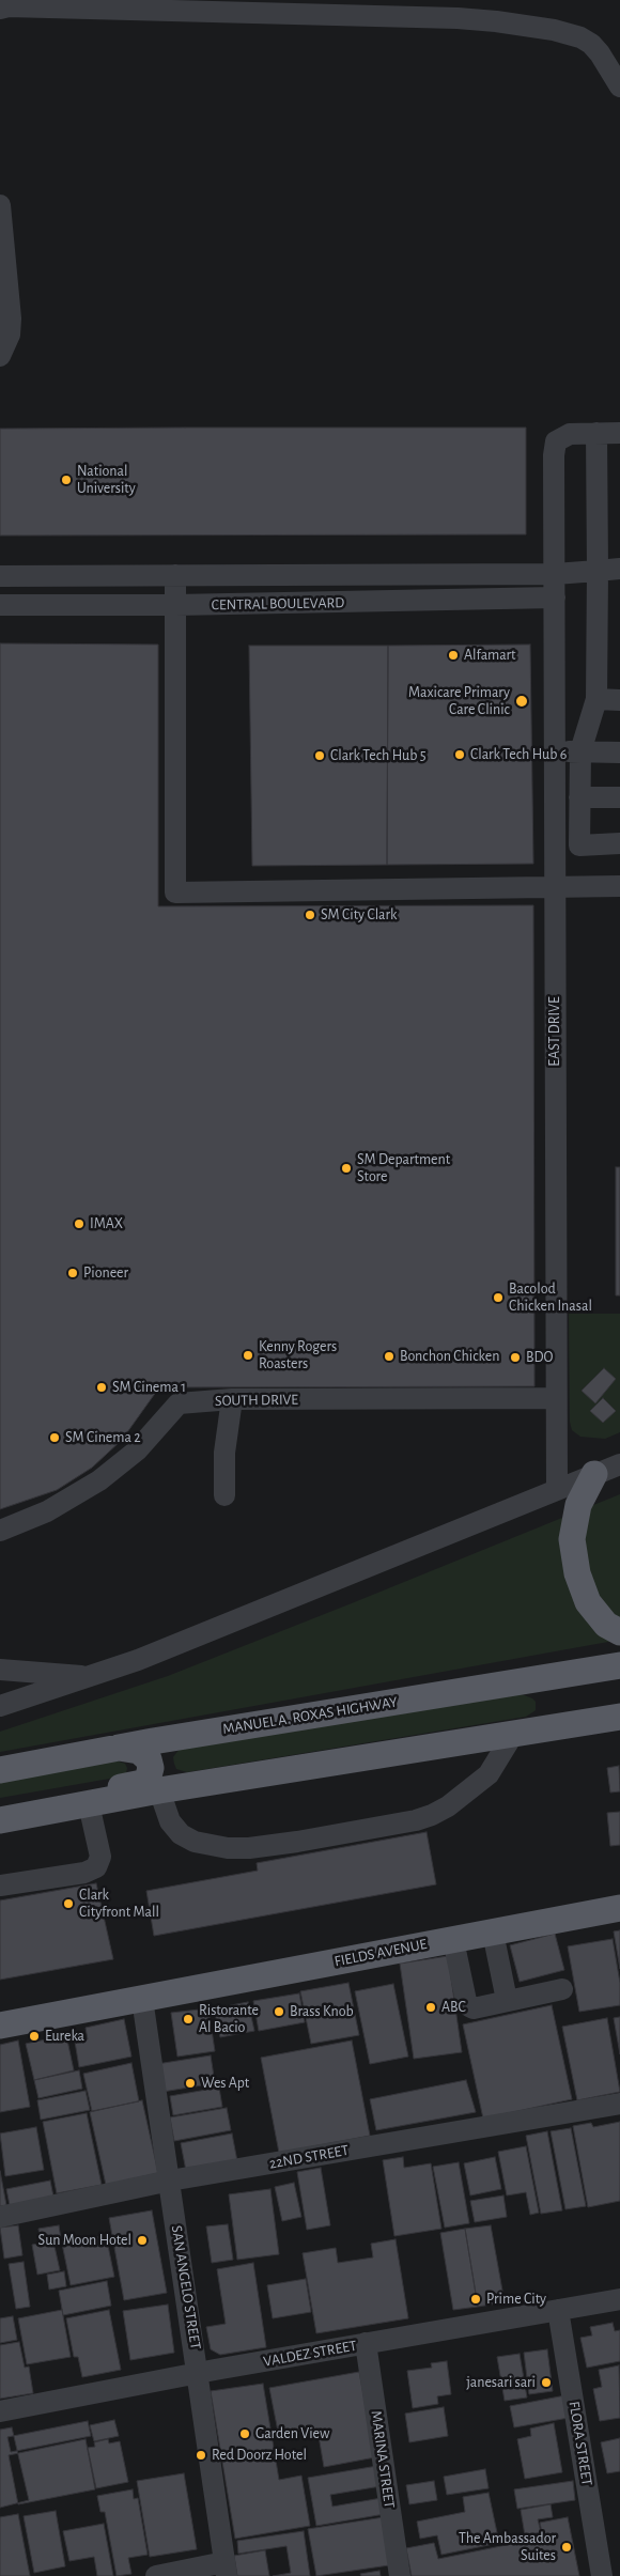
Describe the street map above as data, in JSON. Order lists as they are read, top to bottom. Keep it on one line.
{"streets":{"main road":["MANUEL A. ROXAS HIGHWAY","FIELDS AVENUE"],"street":["CENTRAL BOULEVARD","EAST DRIVE","SOUTH DRIVE","22ND STREET","SAN ANGELO STREET","VALDEZ STREET","FLORA STREET","MARINA STREET"]},"crossings":[["CENTRAL BOULEVARD","EAST DRIVE"],["EAST DRIVE","SOUTH DRIVE"],["FIELDS AVENUE","SAN ANGELO STREET"],["22ND STREET","SAN ANGELO STREET"],["SAN ANGELO STREET","VALDEZ STREET"],["VALDEZ STREET","FLORA STREET"],["VALDEZ STREET","MARINA STREET"]],"places":["National University","Alfamart","Maxicare Primary Care Clinic","Clark Tech Hub 6","Clark Tech Hub 5","SM City Clark","SM Department Store","IMAX","Pioneer","Bacolod Chicken Inasal","Kenny Rogers Roasters","Bonchon Chicken","BDO","SM Cinema 1","SM Cinema 2","Clark Cityfront Mall","ABC","Brass Knob","Ristorante Al Bacio","Eureka","Wes Apt","Sun Moon Hotel","Prime City","janesari sari","Garden View","Red Doorz Hotel","The Ambassador Suites"]}
